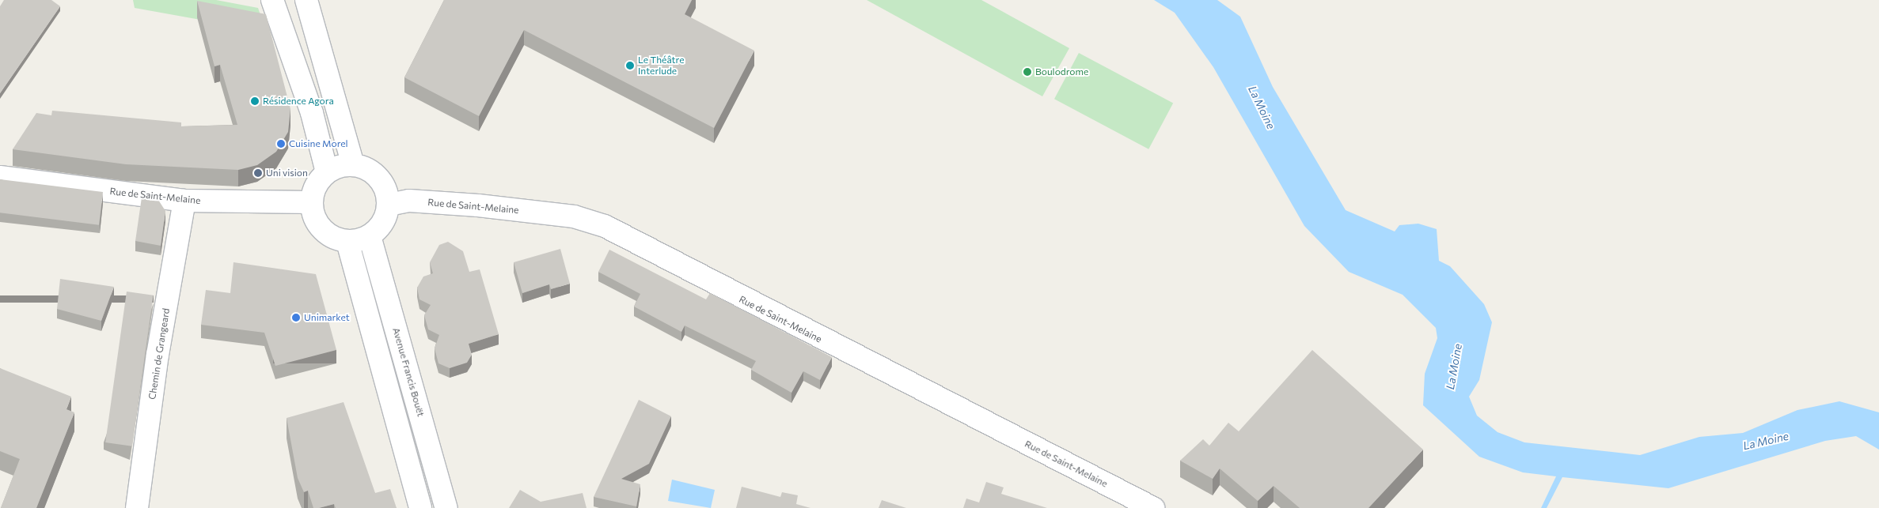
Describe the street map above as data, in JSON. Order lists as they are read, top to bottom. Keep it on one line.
{"streets":{"street":["Rue de Saint-Melaine","Chemin de Grangeard","Avenue Francis Bouët"]},"crossings":[["Rue de Saint-Melaine","Chemin de Grangeard"],["Rue de Saint-Melaine","Avenue Francis Bouët"]],"water":["La Moine"],"places":["Le Théâtre Interlude","Boulodrome","Résidence Agora","Cuisine Morel","Uni vision","Unimarket"]}
